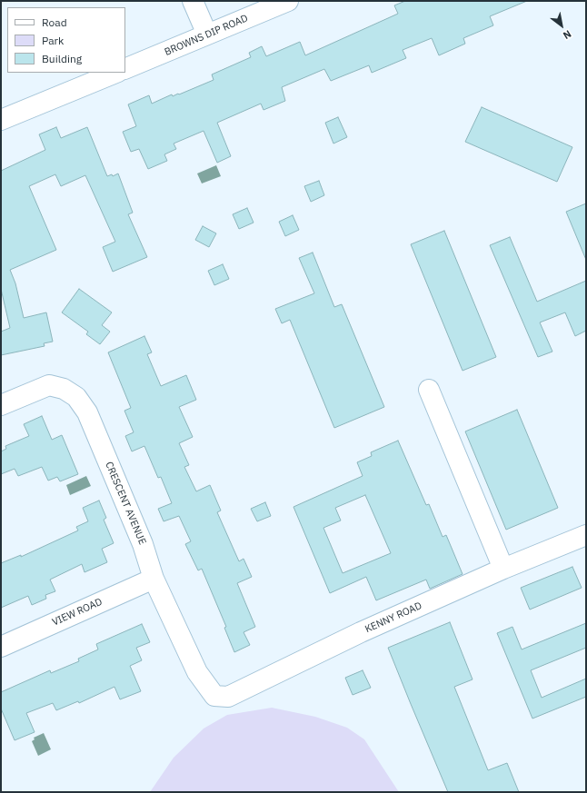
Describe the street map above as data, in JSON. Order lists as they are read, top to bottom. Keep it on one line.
{"streets":{"street":["BROWNS DIP ROAD","CRESCENT AVENUE","VIEW ROAD","KENNY ROAD"]},"crossings":[["CRESCENT AVENUE","VIEW ROAD"],["CRESCENT AVENUE","KENNY ROAD"]],"legend":["Road","Park","Building"],"north":"bottom right"}
